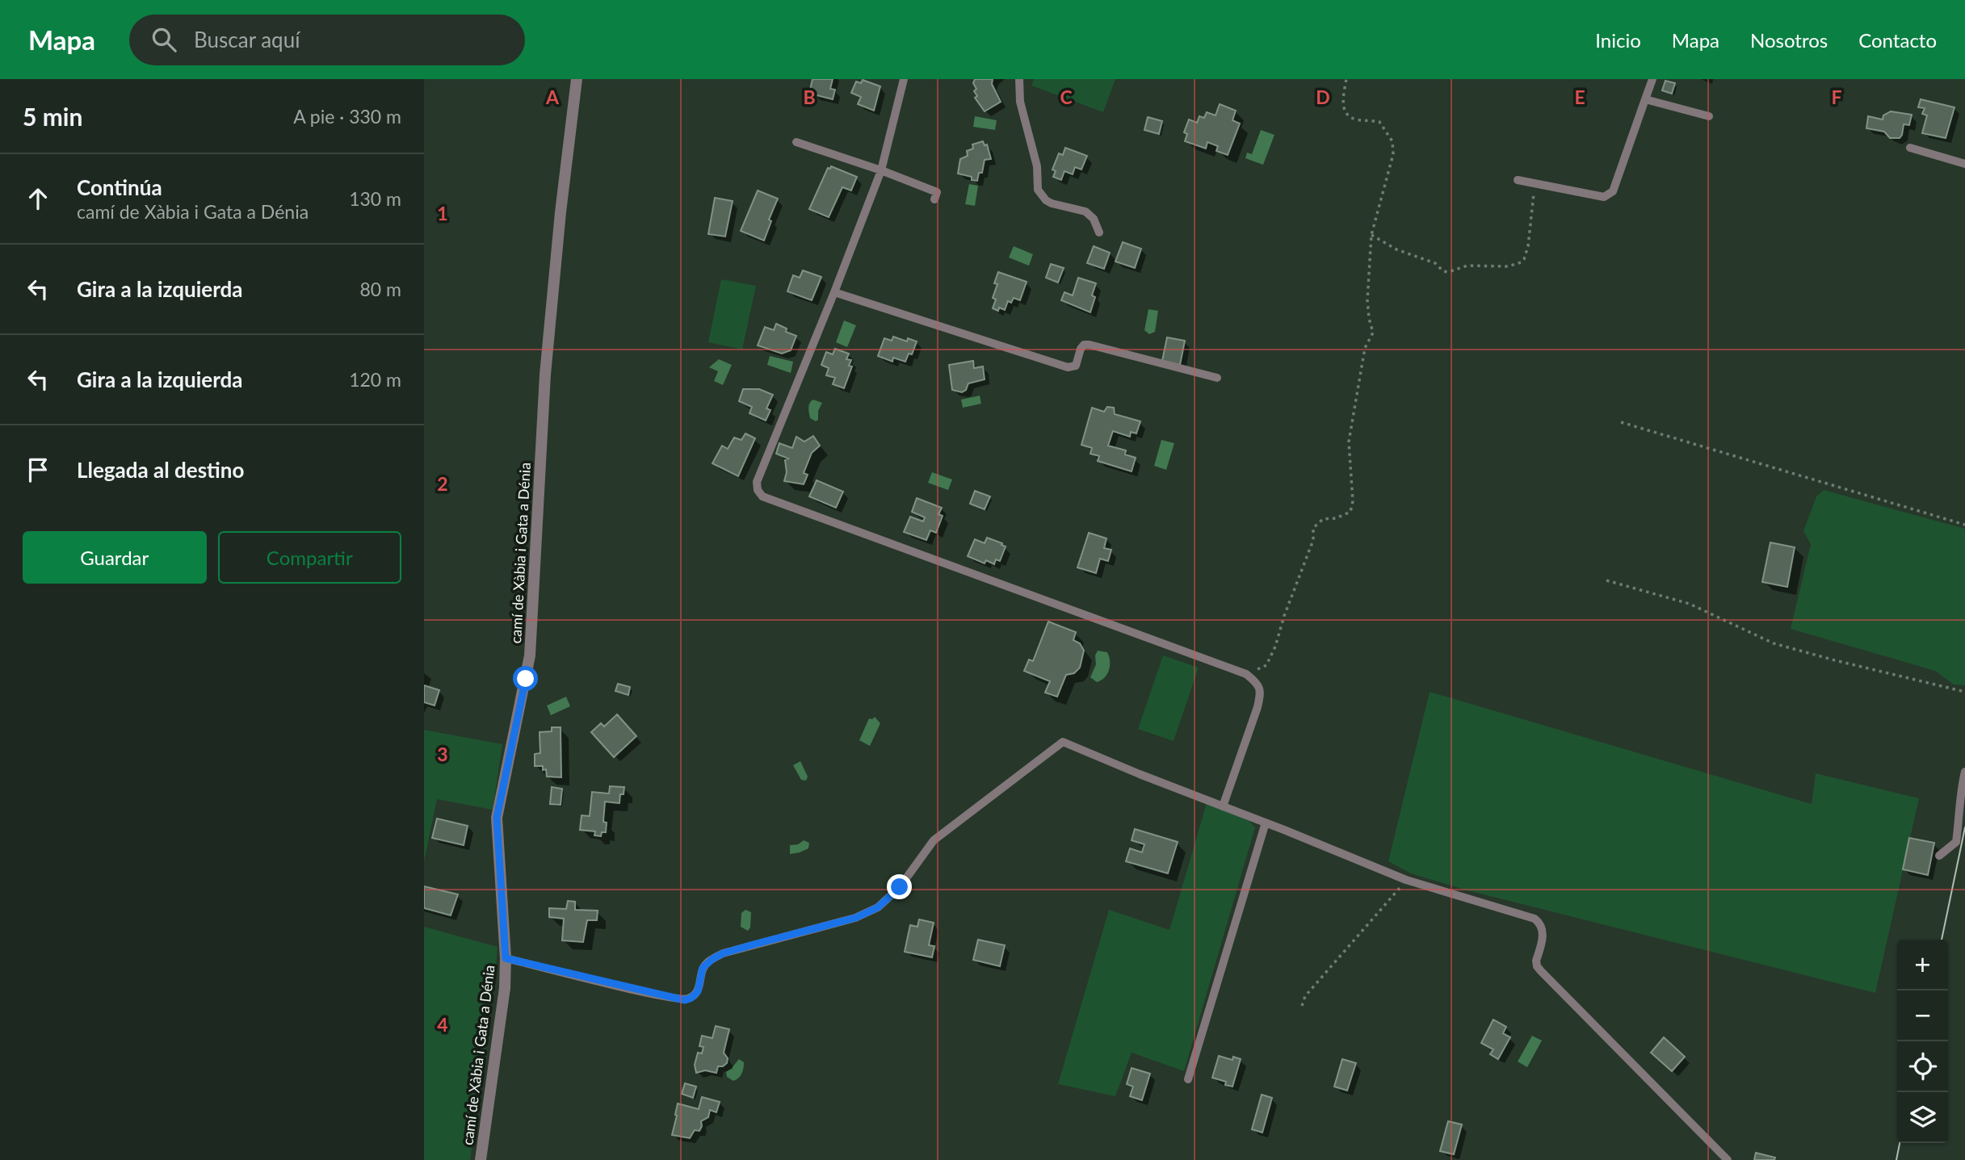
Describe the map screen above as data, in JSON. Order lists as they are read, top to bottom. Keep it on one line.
{"streets":{"street":["camí de Xàbia i Gata a Dénia"]},"page":{"header":"Mapa","search":"Buscar aquí","nav":["Inicio","Mapa","Nosotros","Contacto"],"heading":["5 min","A pie · 330 m"],"list":[["Continúa","camí de Xàbia i Gata a Dénia","130 m"],["Gira a la izquierda","80 m"],["Gira a la izquierda","120 m"],"Llegada al destino"],"buttons":["Guardar","Compartir"],"map_buttons":["+","−"]},"grid":{"columns":["A","B","C","D","E","F"],"rows":["1","2","3","4"]}}
